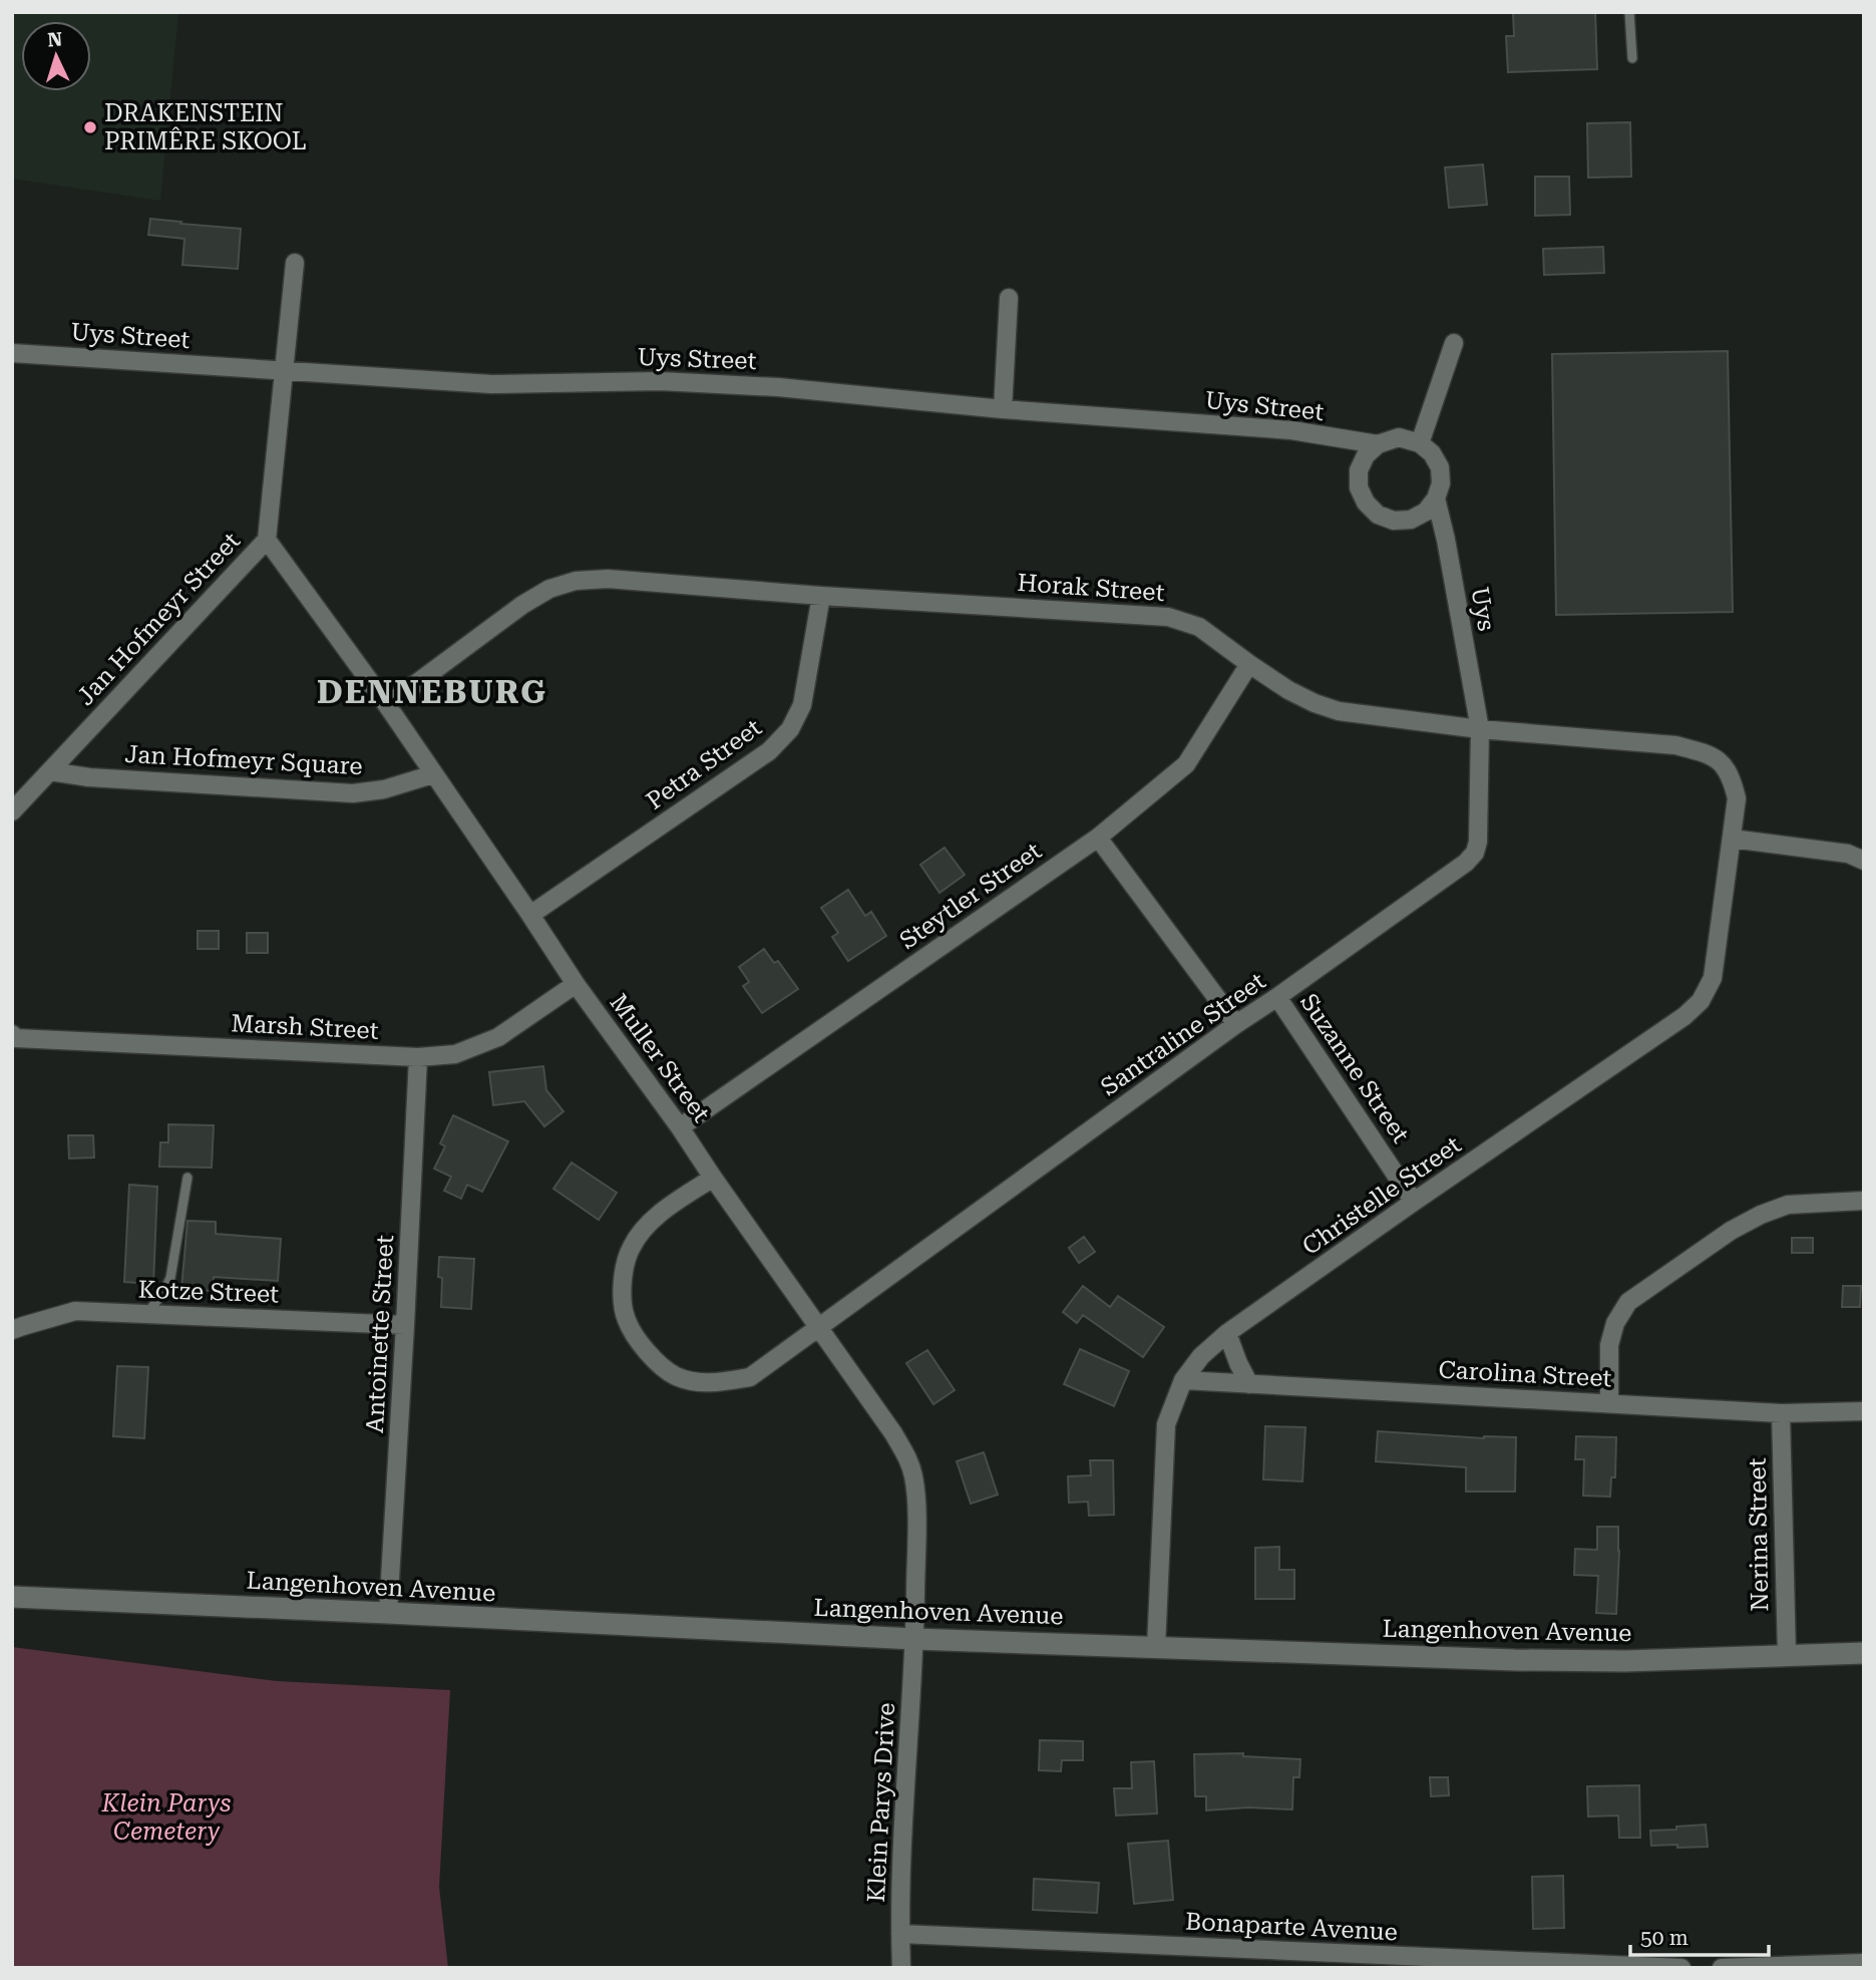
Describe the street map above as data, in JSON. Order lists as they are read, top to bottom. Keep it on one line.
{"streets":{"street":["Uys Street","Horak Street","Uys","Jan Hofmeyr Street","Jan Hofmeyr Square","Petra Street","Steytler Street","Marsh Street","Santraline Street","Muller Street","Suzanne Street","Christelle Street","Kotze Street","Antoinette Street","Carolina Street","Nerina Street","Langenhoven Avenue","Klein Parys Drive","Bonaparte Avenue"]},"crossings":[["Uys Street","Uys"],["Uys Street","Jan Hofmeyr Street"],["Horak Street","Uys"],["Horak Street","Petra Street"],["Horak Street","Steytler Street"],["Horak Street","Santraline Street"],["Horak Street","Muller Street"],["Horak Street","Christelle Street"],["Uys","Santraline Street"],["Jan Hofmeyr Street","Jan Hofmeyr Square"],["Jan Hofmeyr Street","Muller Street"],["Jan Hofmeyr Square","Muller Street"],["Petra Street","Muller Street"],["Steytler Street","Muller Street"],["Marsh Street","Muller Street"],["Marsh Street","Antoinette Street"],["Santraline Street","Muller Street"],["Santraline Street","Suzanne Street"],["Muller Street","Langenhoven Avenue"],["Muller Street","Klein Parys Drive"],["Suzanne Street","Christelle Street"],["Christelle Street","Carolina Street"],["Christelle Street","Langenhoven Avenue"],["Kotze Street","Antoinette Street"],["Antoinette Street","Langenhoven Avenue"],["Carolina Street","Nerina Street"],["Nerina Street","Langenhoven Avenue"],["Langenhoven Avenue","Klein Parys Drive"],["Klein Parys Drive","Bonaparte Avenue"]],"districts":["DENNEBURG"],"parks":["Klein Parys Cemetery"],"places":["DRAKENSTEIN PRIMÊRE SKOOL"],"scale_bar":"50 m","north":"top"}
